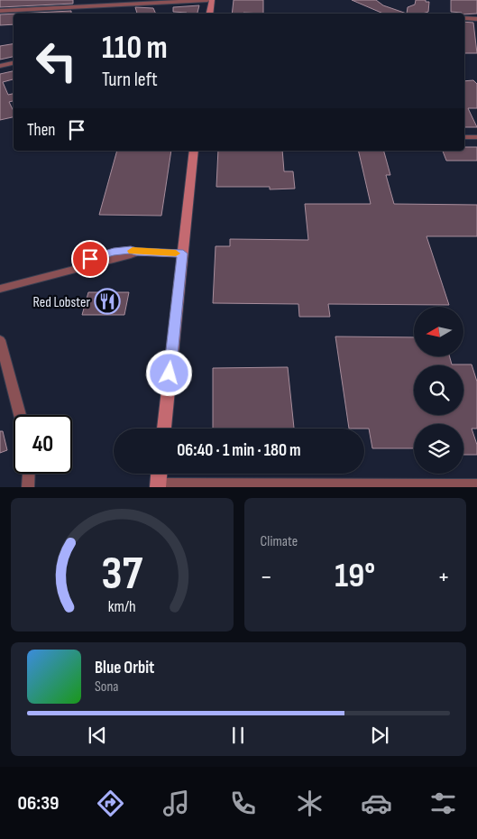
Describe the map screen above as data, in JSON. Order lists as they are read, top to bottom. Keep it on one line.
{"places":{"restaurant":["Red Lobster"]},"north":"left","page":{"turn":["110 m","Turn left"],"then":"Then","limit":"40","trip":"06:40 · 1 min · 180 m","tile":"Climate","heat":["−","19°","+"],"song":["Blue Orbit","Sona"],"tabs":"06:39","gauge":["37","km/h"]}}
